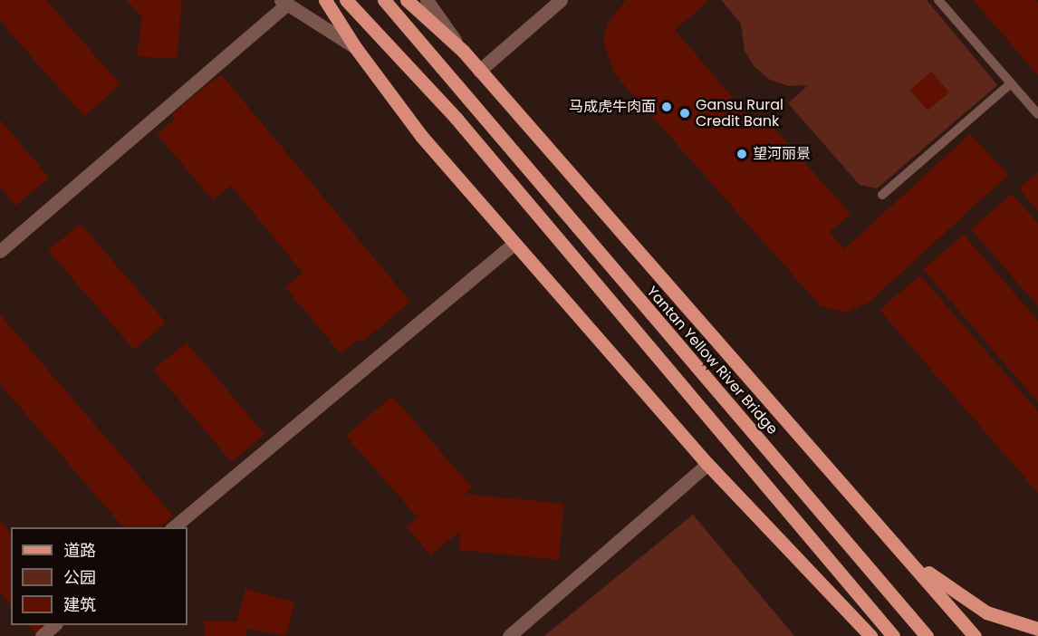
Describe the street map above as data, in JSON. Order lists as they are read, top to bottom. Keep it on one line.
{"streets":{"main road":["Yantan Yellow River Bridge"]},"places":["马成虎牛肉面","Gansu Rural Credit Bank","望河丽景"],"legend":["道路","公园","建筑"]}
